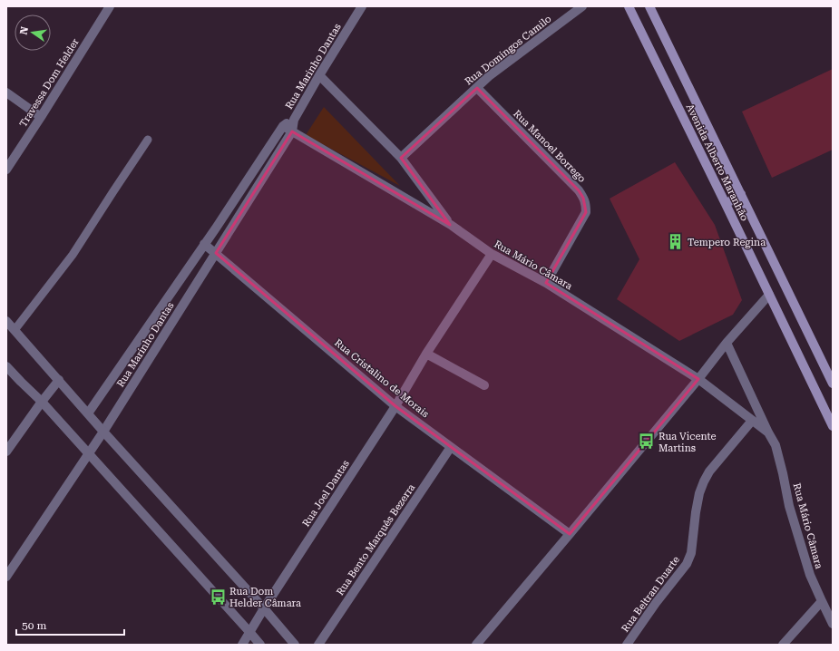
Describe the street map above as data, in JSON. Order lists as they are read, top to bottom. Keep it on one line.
{"streets":{"main road":["Avenida Alberto Maranhão"],"street":["Rua Domingos Camilo","Rua Marinho Dantas","Travessa Dom Helder","Rua Manoel Borrego","Rua Mário Câmara","Rua Cristalino de Morais","Rua Joel Dantas","Rua Bento Marquês Bezerra","Rua Beltran Duarte"]},"crossings":[["Rua Domingos Camilo","Rua Manoel Borrego"],["Rua Marinho Dantas","Rua Mário Câmara"],["Rua Marinho Dantas","Rua Cristalino de Morais"],["Rua Manoel Borrego","Rua Mário Câmara"],["Rua Mário Câmara","Rua Joel Dantas"],["Rua Mário Câmara","Rua Beltran Duarte"],["Rua Cristalino de Morais","Rua Joel Dantas"],["Rua Cristalino de Morais","Rua Bento Marquês Bezerra"]],"places":{"building":["Tempero Regina"],"bus stop":["Rua Vicente Martins","Rua Dom Helder Câmara"]},"scale_bar":"50 m","north":"left"}
